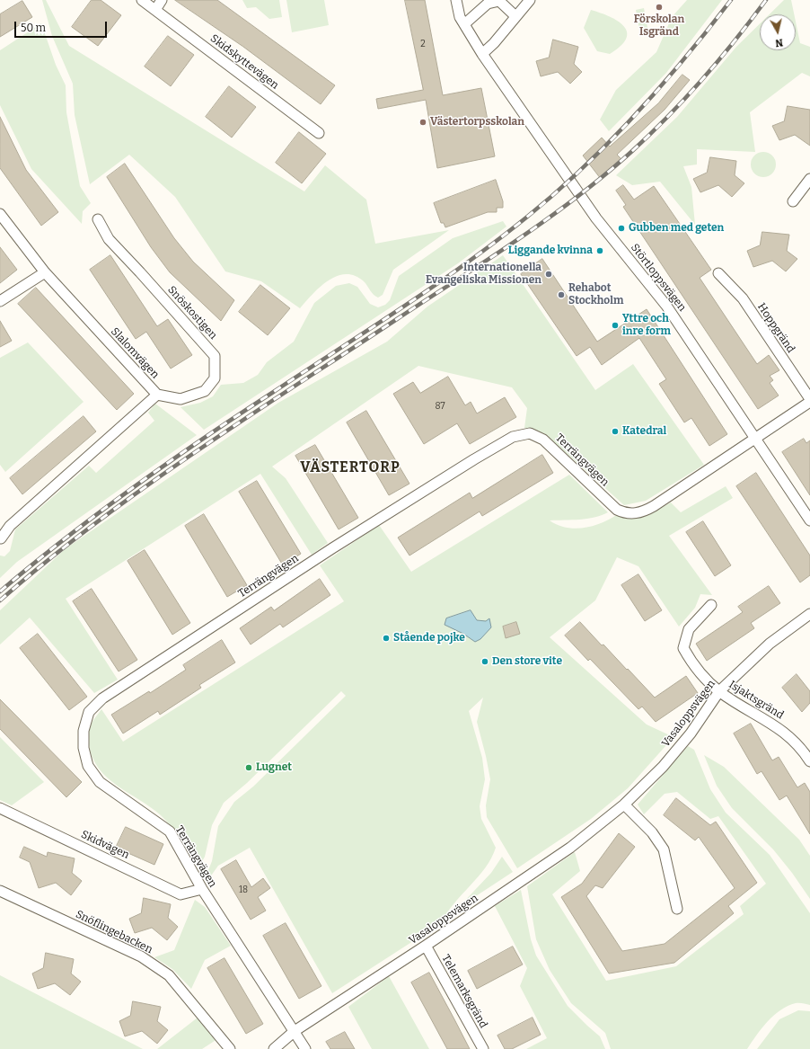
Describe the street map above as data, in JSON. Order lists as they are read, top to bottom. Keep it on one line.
{"streets":{"street":["Skidskyttevägen","Störtloppsvägen","Snöskostigen","Hoppgränd","Slalomvägen","Terrängvägen","Isjaktsgränd","Vasaloppsvägen","Skidvägen","Snöflingebacken","Telemarksgränd"]},"crossings":[["Störtloppsvägen","Terrängvägen"],["Snöskostigen","Slalomvägen"],["Hoppgränd","Terrängvägen"],["Terrängvägen","Vasaloppsvägen"],["Terrängvägen","Skidvägen"],["Isjaktsgränd","Vasaloppsvägen"],["Vasaloppsvägen","Telemarksgränd"]],"districts":["VÄSTERTORP"],"places":["Förskolan Isgränd","Västertorpsskolan","Gubben med geten","Liggande kvinna","Internationella Evangeliska Missionen","Rehabot Stockholm","Yttre och inre form","Katedral","Stående pojke","Den store vite","Lugnet"],"house_numbers":["2","87","18"],"scale_bar":"50 m","north":"bottom"}
